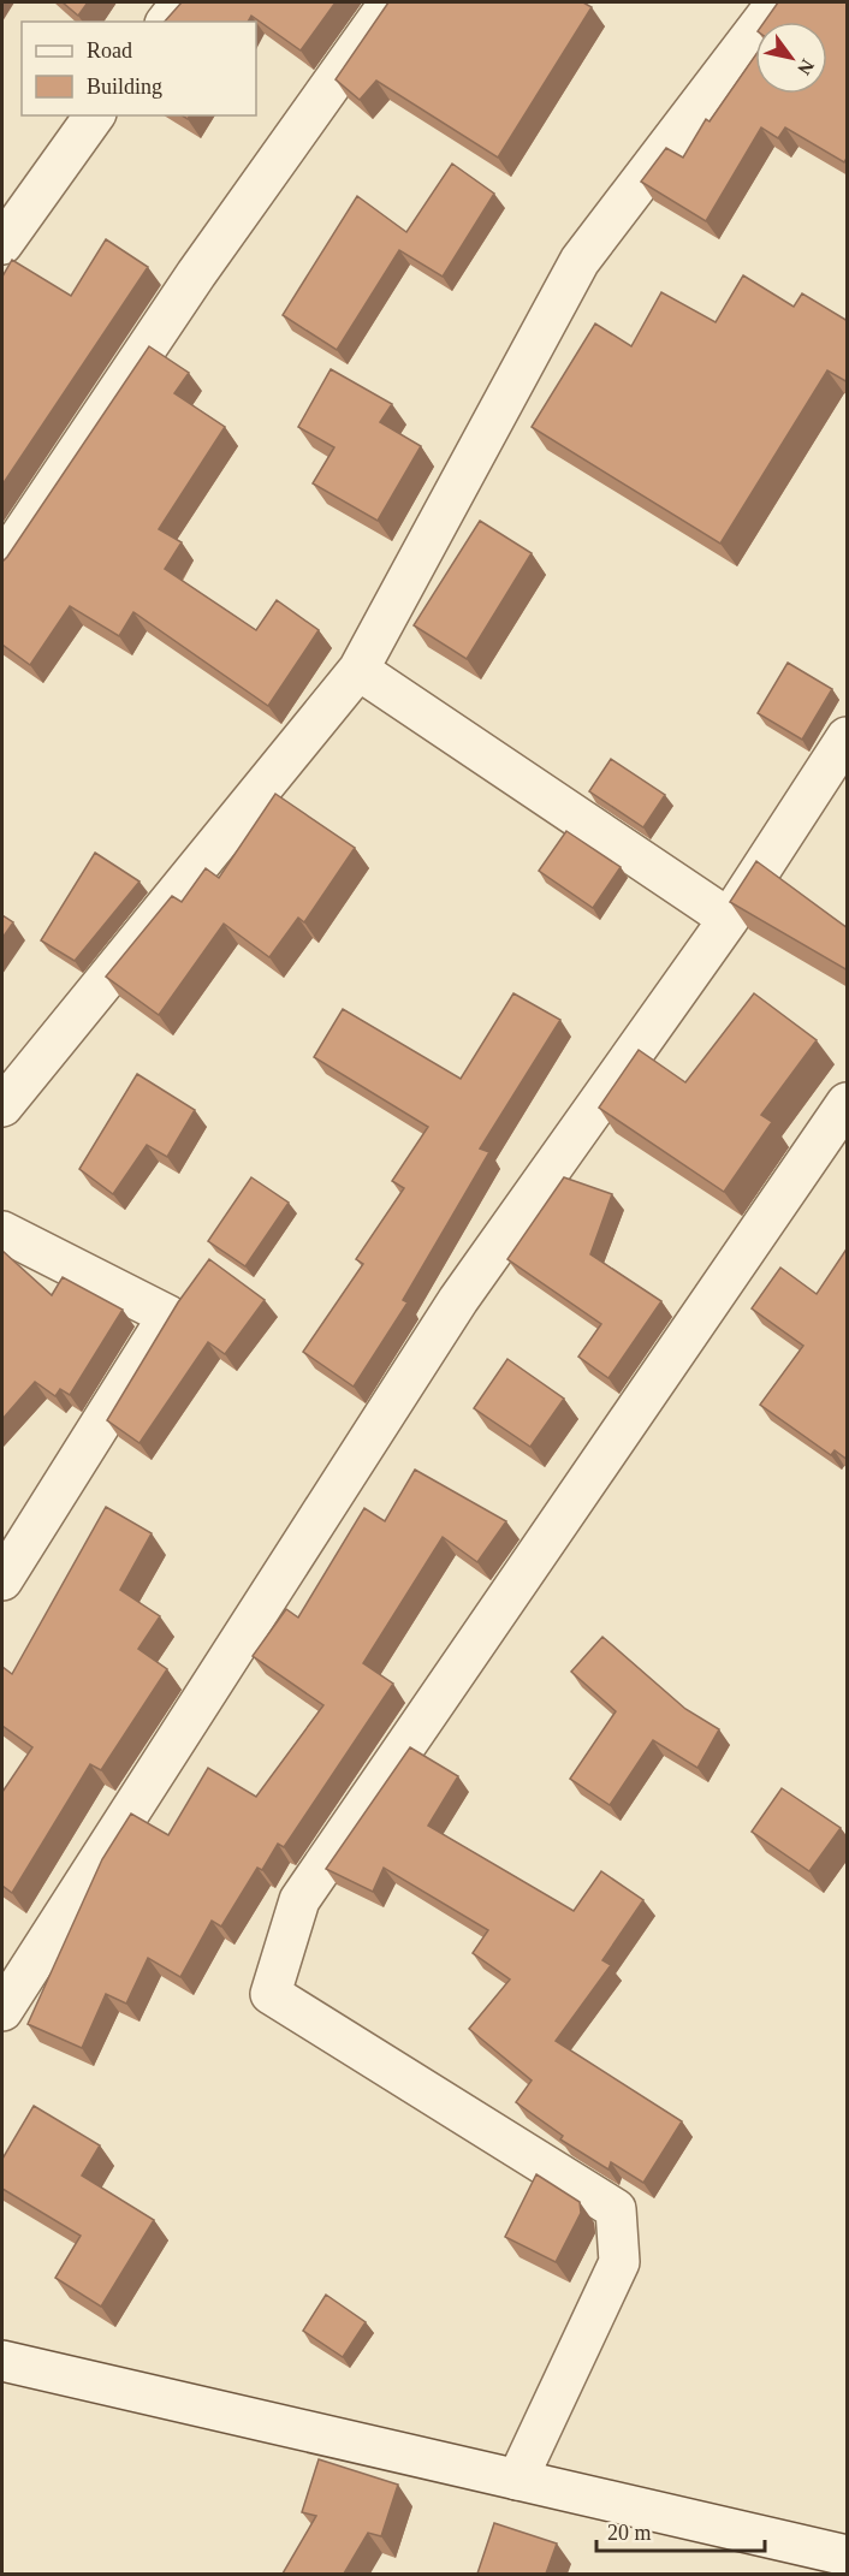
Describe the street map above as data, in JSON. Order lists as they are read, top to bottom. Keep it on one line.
{"legend":["Road","Building"],"scale_bar":"20 m","north":"bottom right"}
